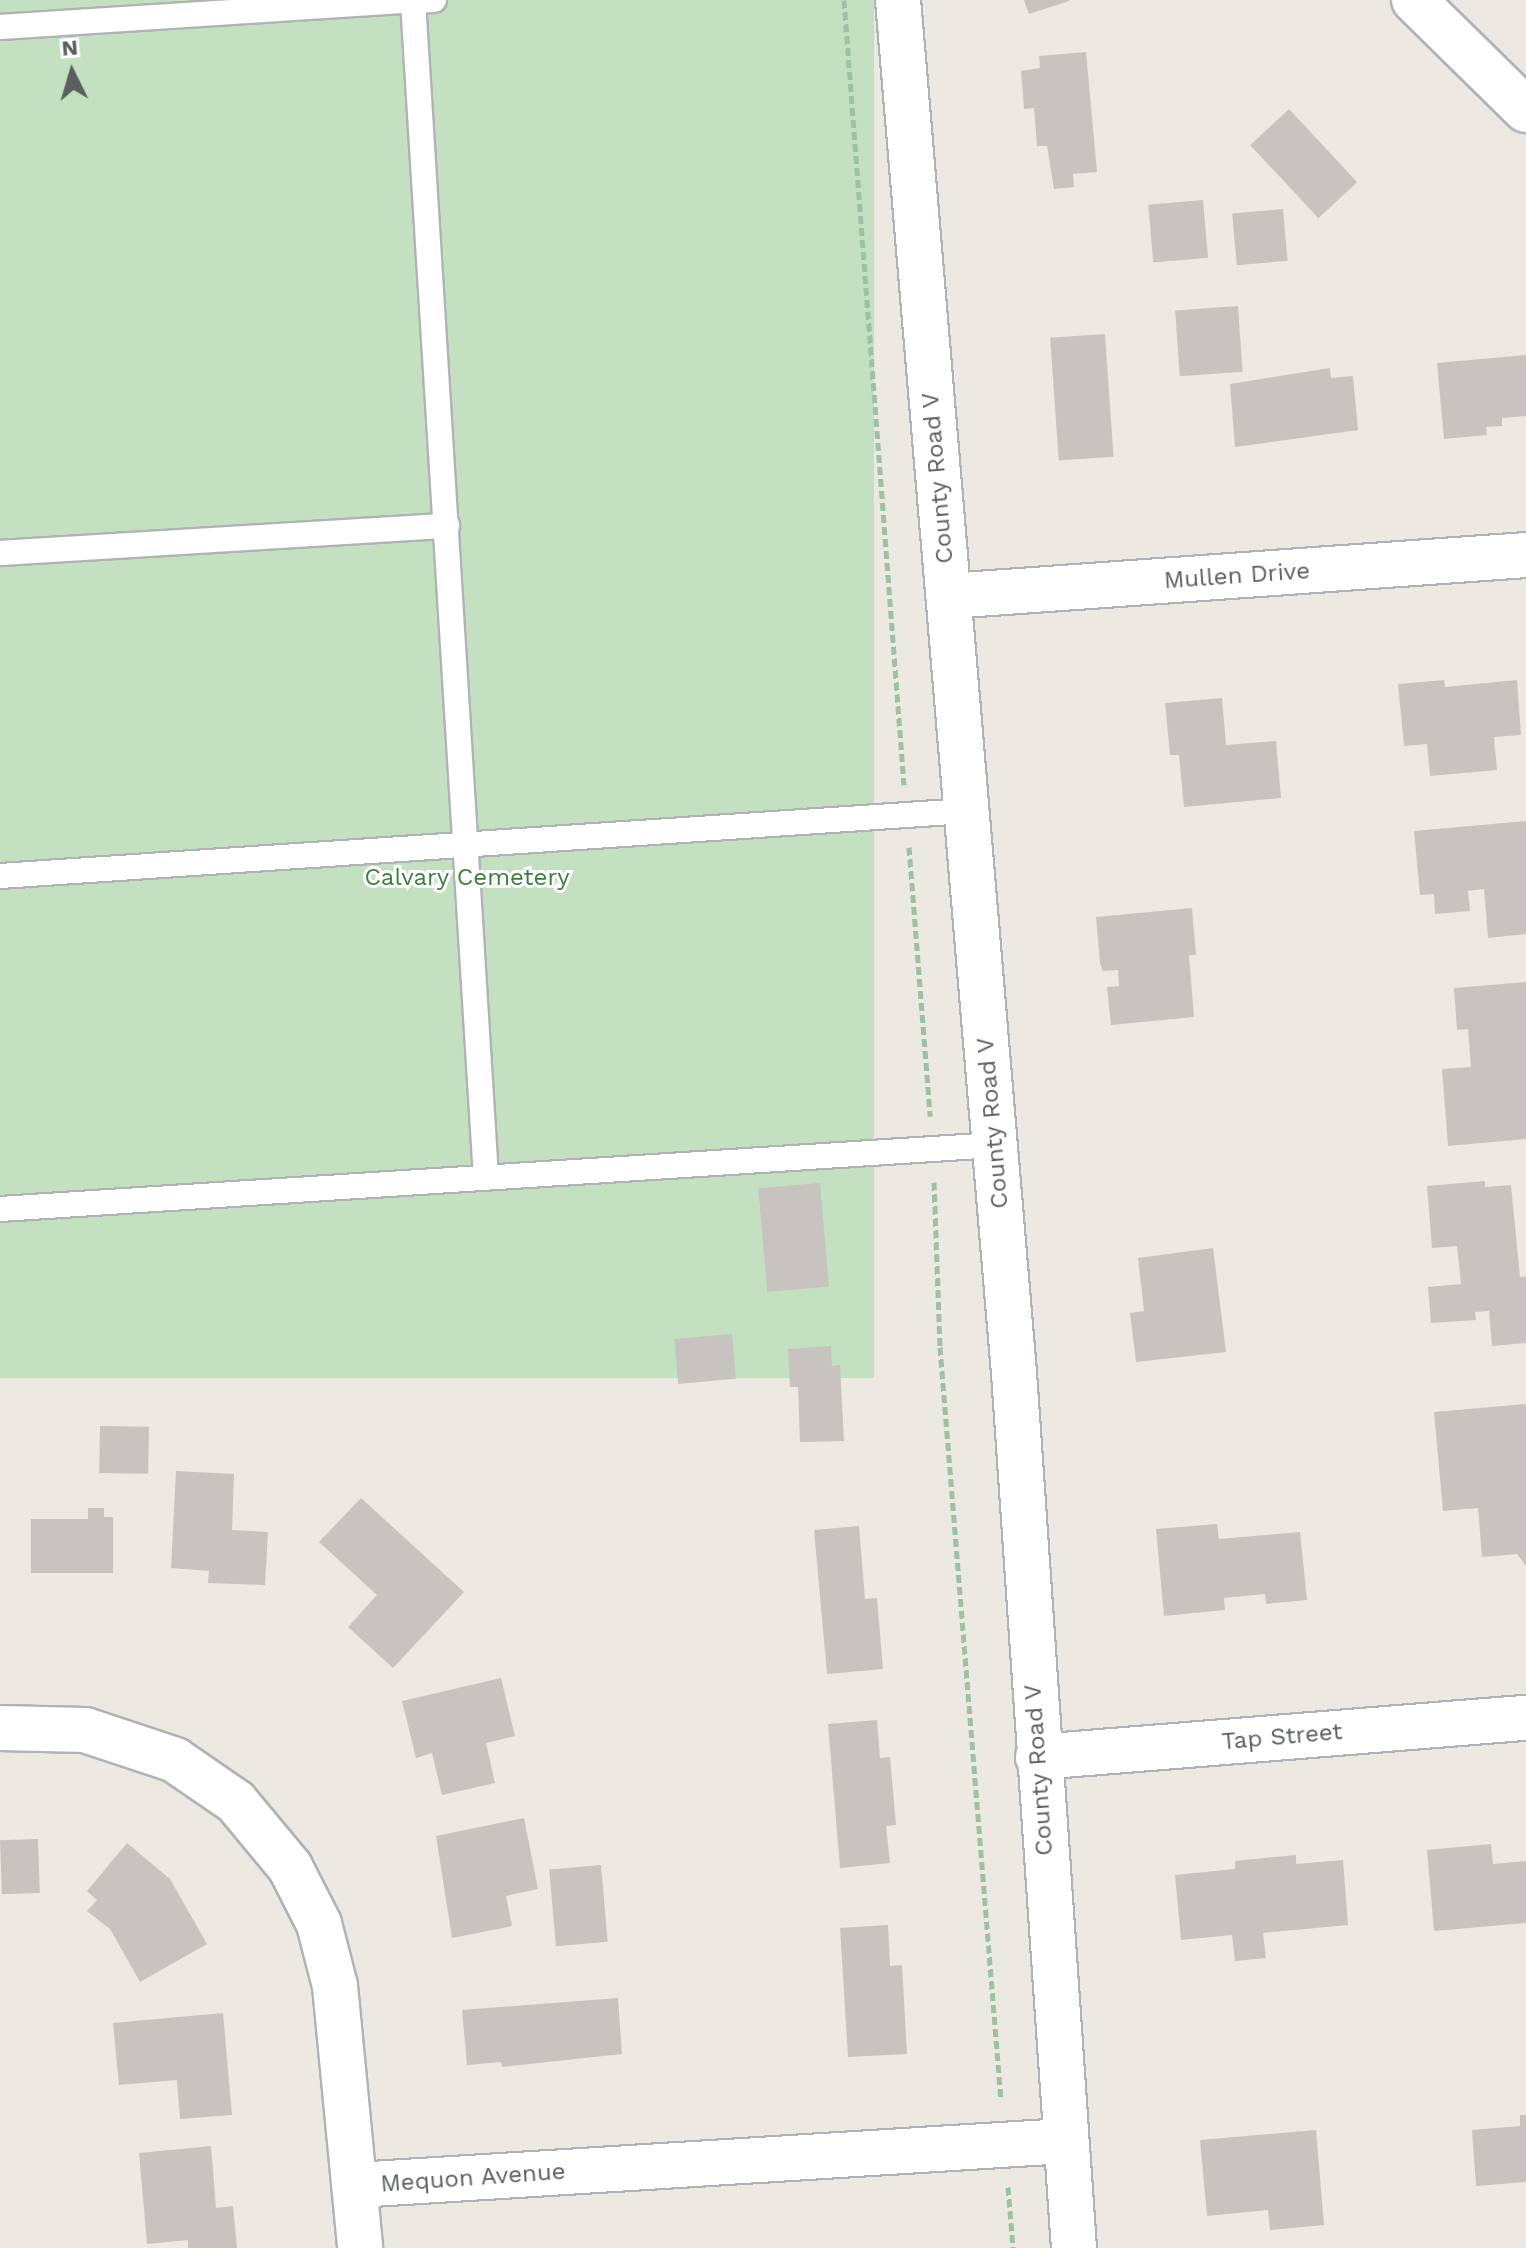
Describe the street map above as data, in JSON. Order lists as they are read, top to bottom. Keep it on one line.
{"streets":{"street":["County Road V","Mullen Drive","Tap Street","Mequon Avenue"]},"crossings":[["County Road V","Mullen Drive"],["County Road V","Tap Street"],["County Road V","Mequon Avenue"]],"parks":["Calvary Cemetery"],"north":"top"}
